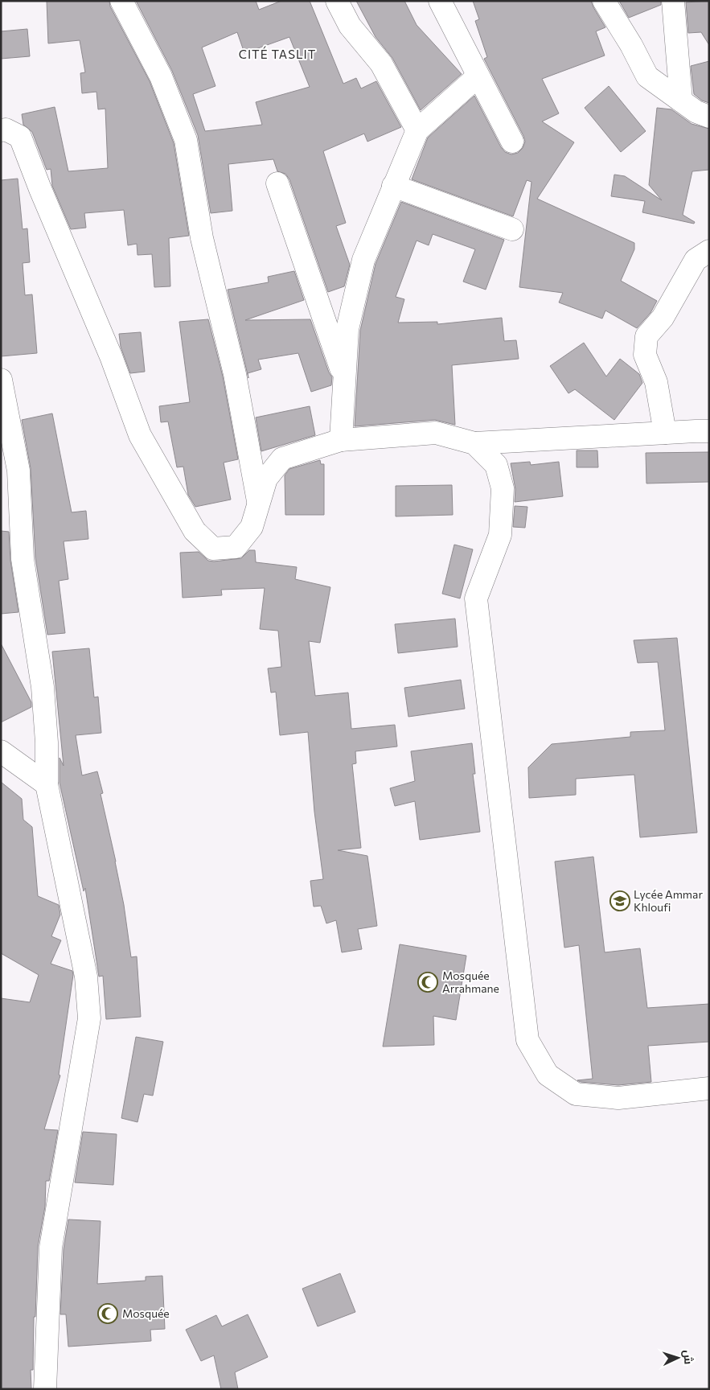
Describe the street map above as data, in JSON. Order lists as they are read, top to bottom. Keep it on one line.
{"districts":["CITÉ TASLIT"],"places":{"school or university":["Lycée Ammar Khloufi"],"mosque":["Mosquée Arrahmane","Mosquée"]},"north":"right"}
